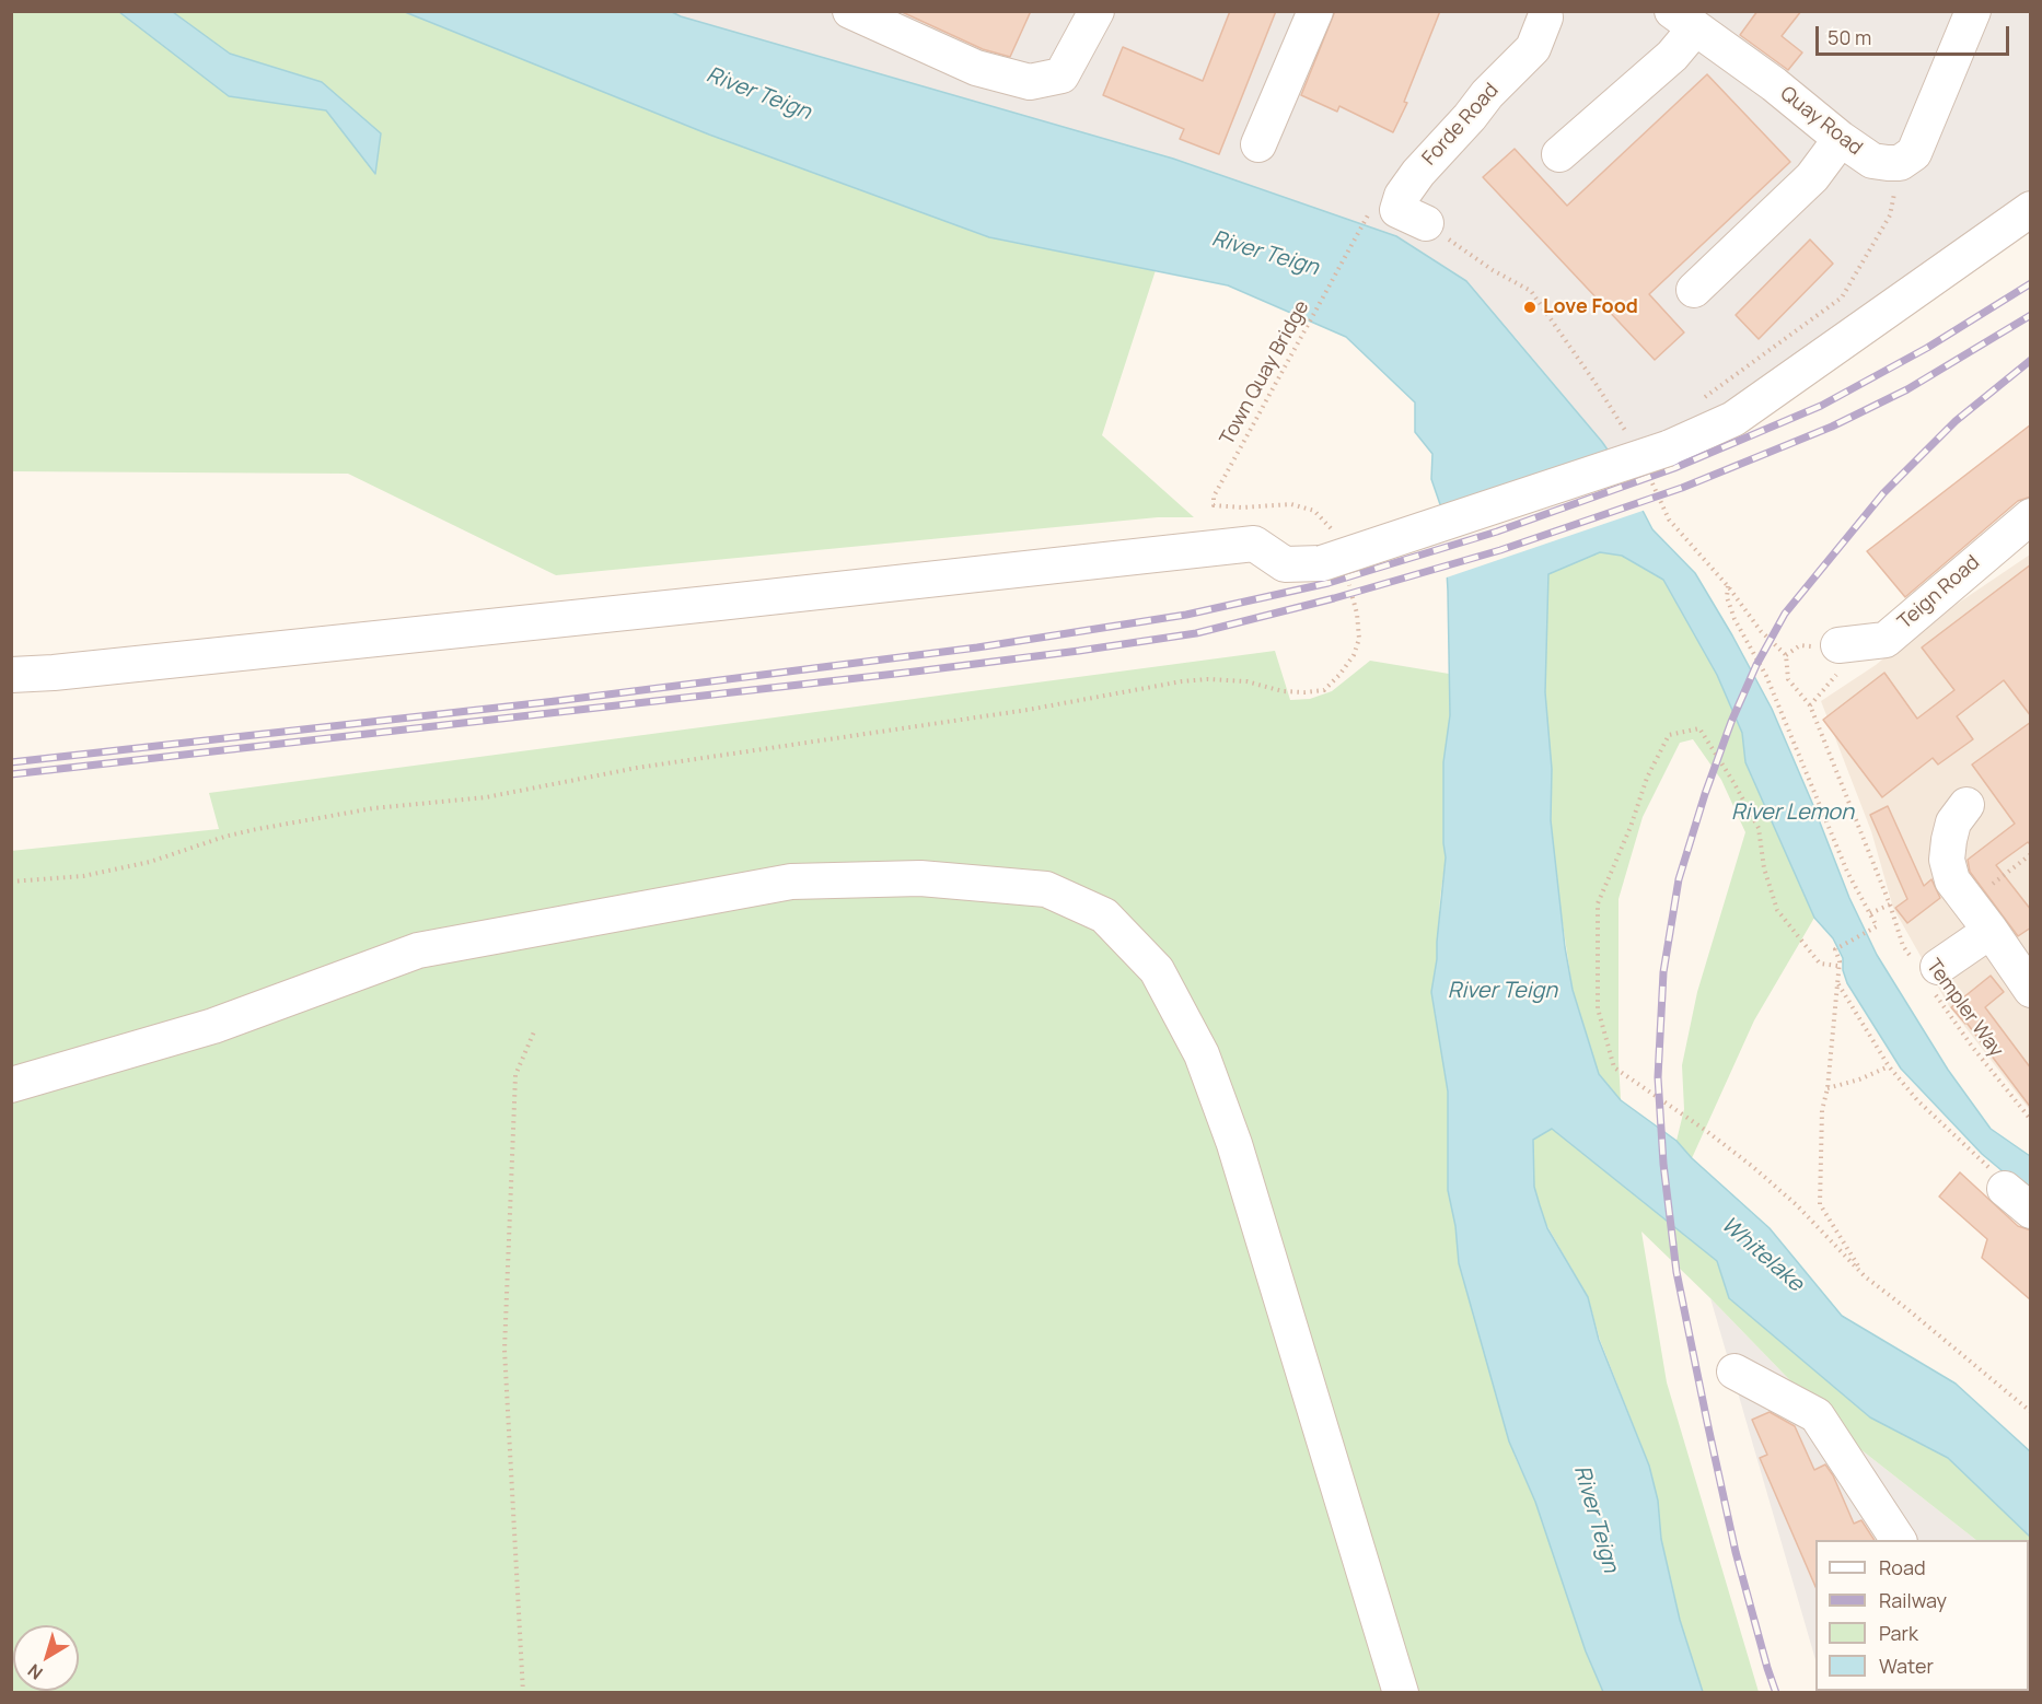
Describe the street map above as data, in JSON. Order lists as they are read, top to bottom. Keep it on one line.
{"streets":{"street":["Quay Road","Forde Road","Teign Road"],"path":["Town Quay Bridge","Templer Way"]},"water":["River Teign","River Lemon","Whitelake"],"places":["Love Food"],"legend":["Road","Railway","Park","Water"],"scale_bar":"50 m","north":"bottom left"}
